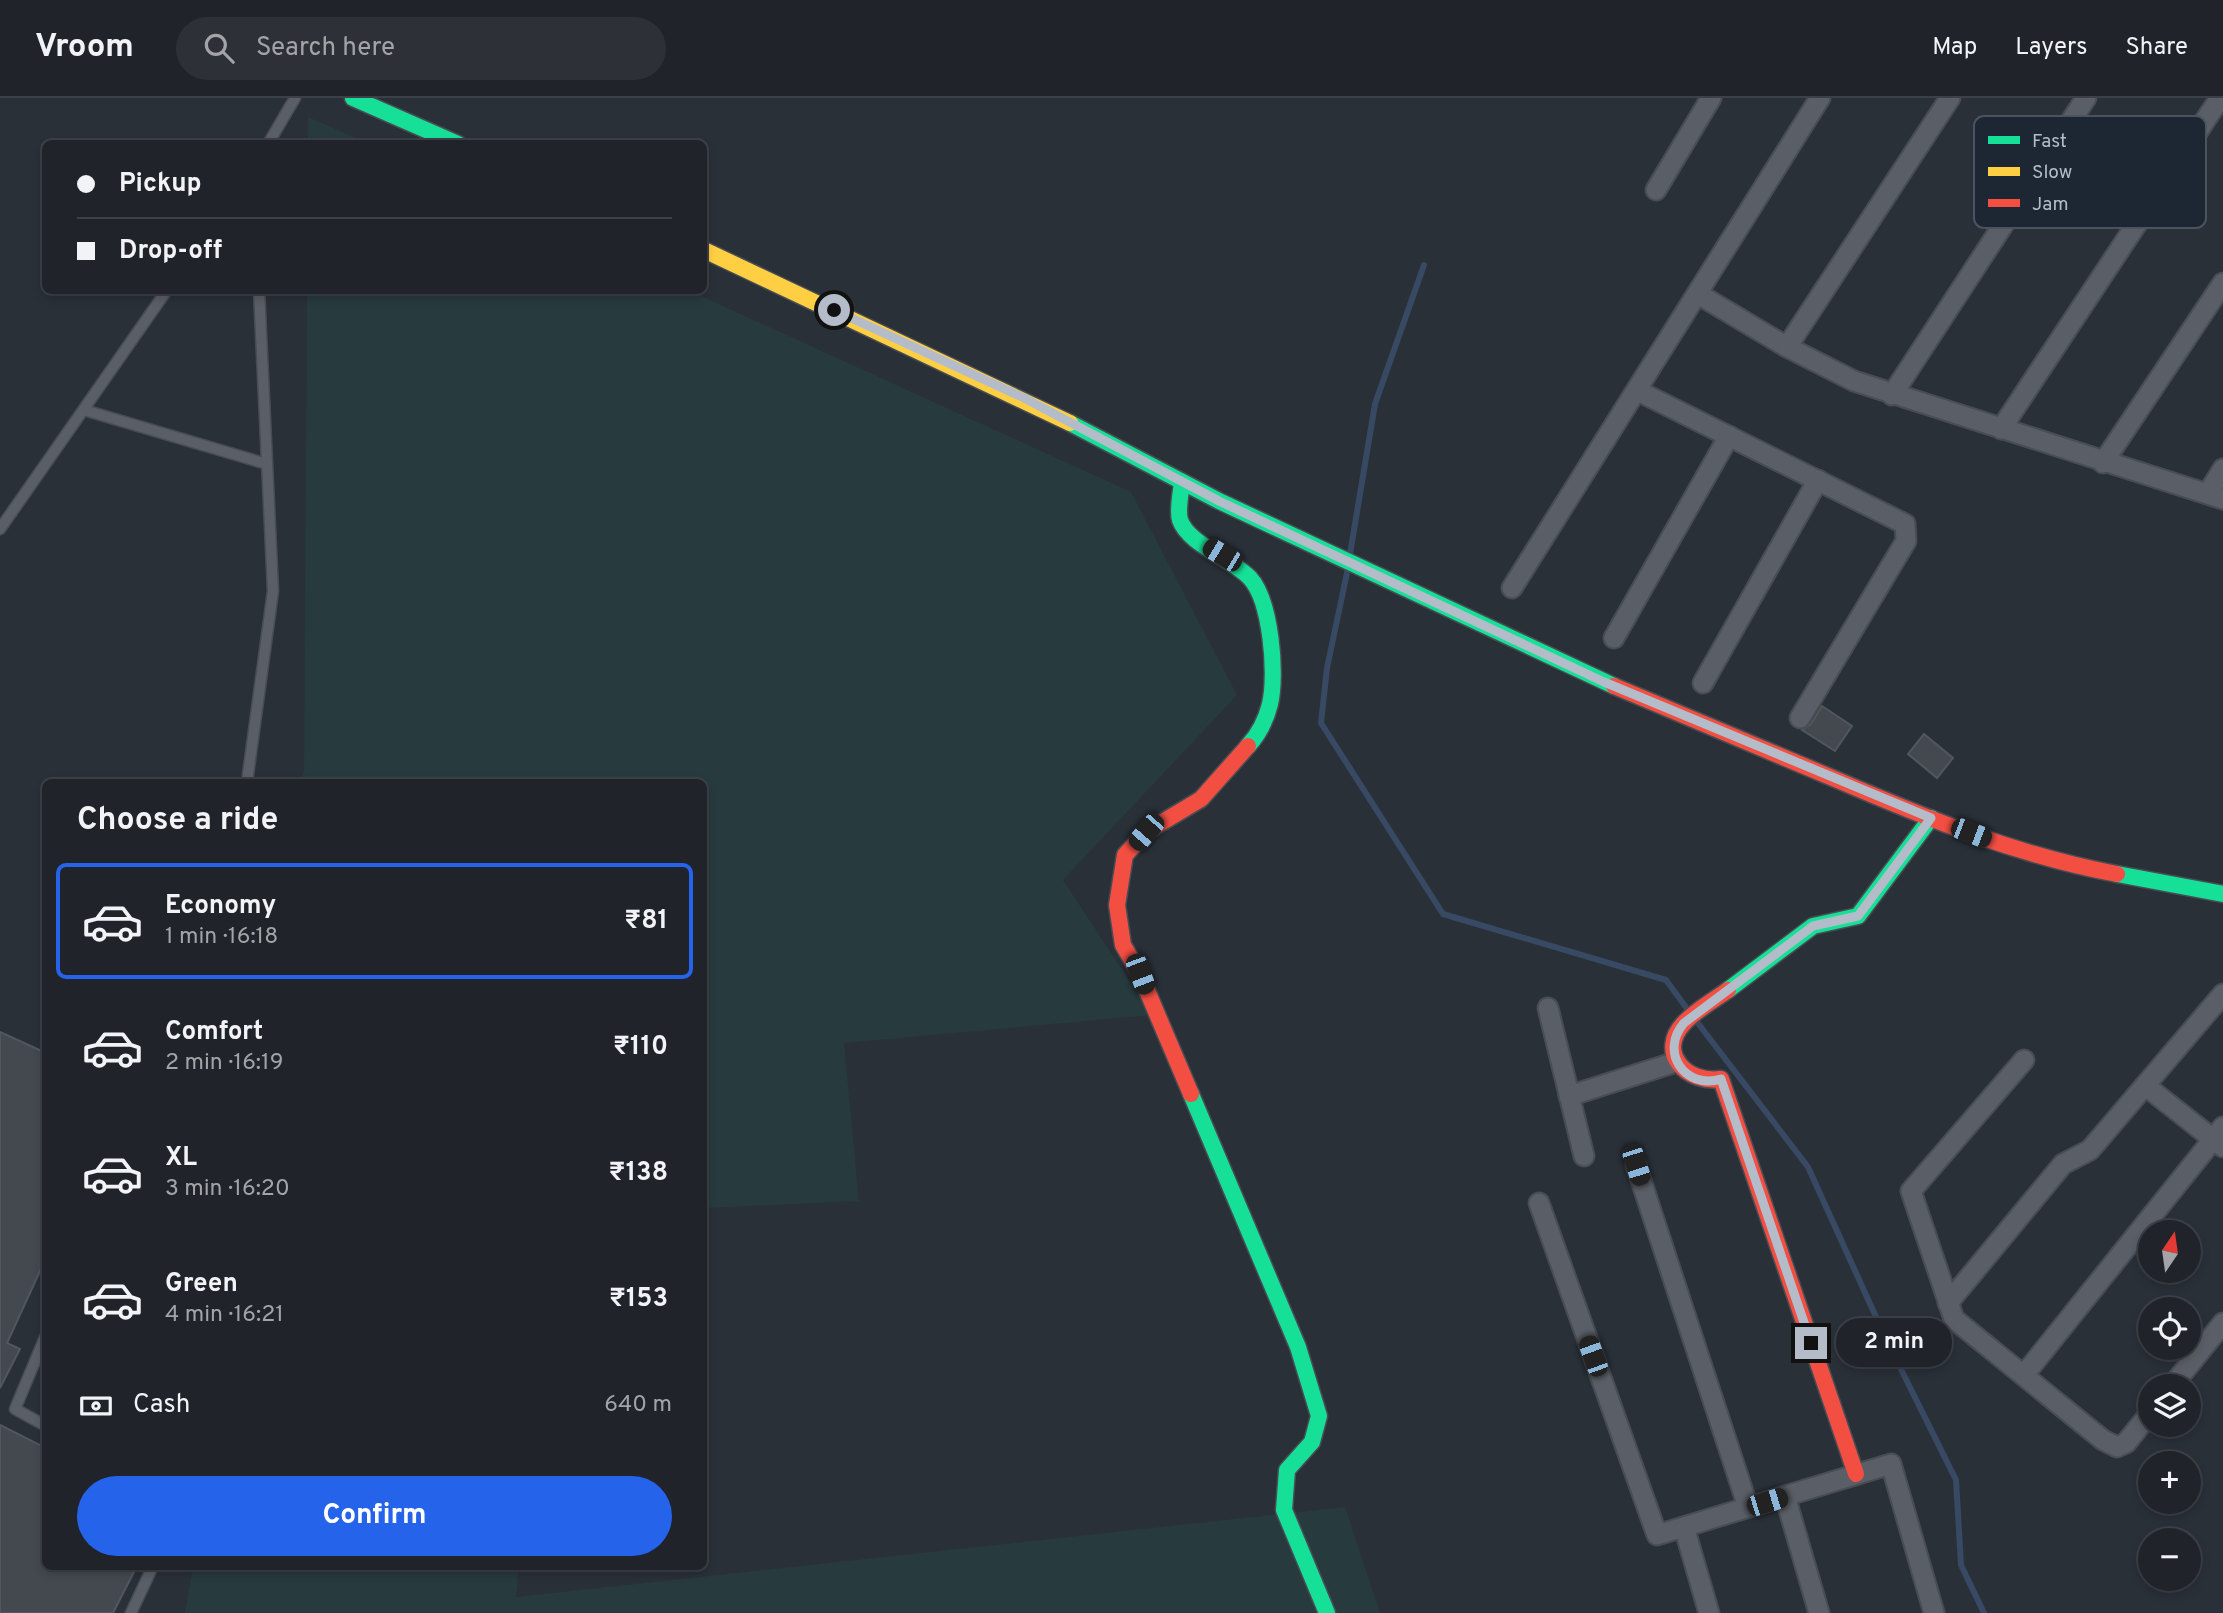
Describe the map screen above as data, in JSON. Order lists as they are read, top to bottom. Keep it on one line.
{"legend":["Fast","Slow","Jam"],"north":"top","page":{"header":"Vroom","search":"Search here","nav":["Map","Layers","Share"],"banner":["Pickup","Drop-off"],"heading":"Choose a ride","list":[{"name":"Economy","note":"1 min · 16:18","value":"₹81"},{"name":"Comfort","note":"2 min · 16:19","value":"₹110"},{"name":"XL","note":"3 min · 16:20","value":"₹138"},{"name":"Green","note":"4 min · 16:21","value":"₹153"}],"map_buttons":["+","−"],"bubble":"2 min","pay":["Cash","640 m"],"buttons":"Confirm"}}
